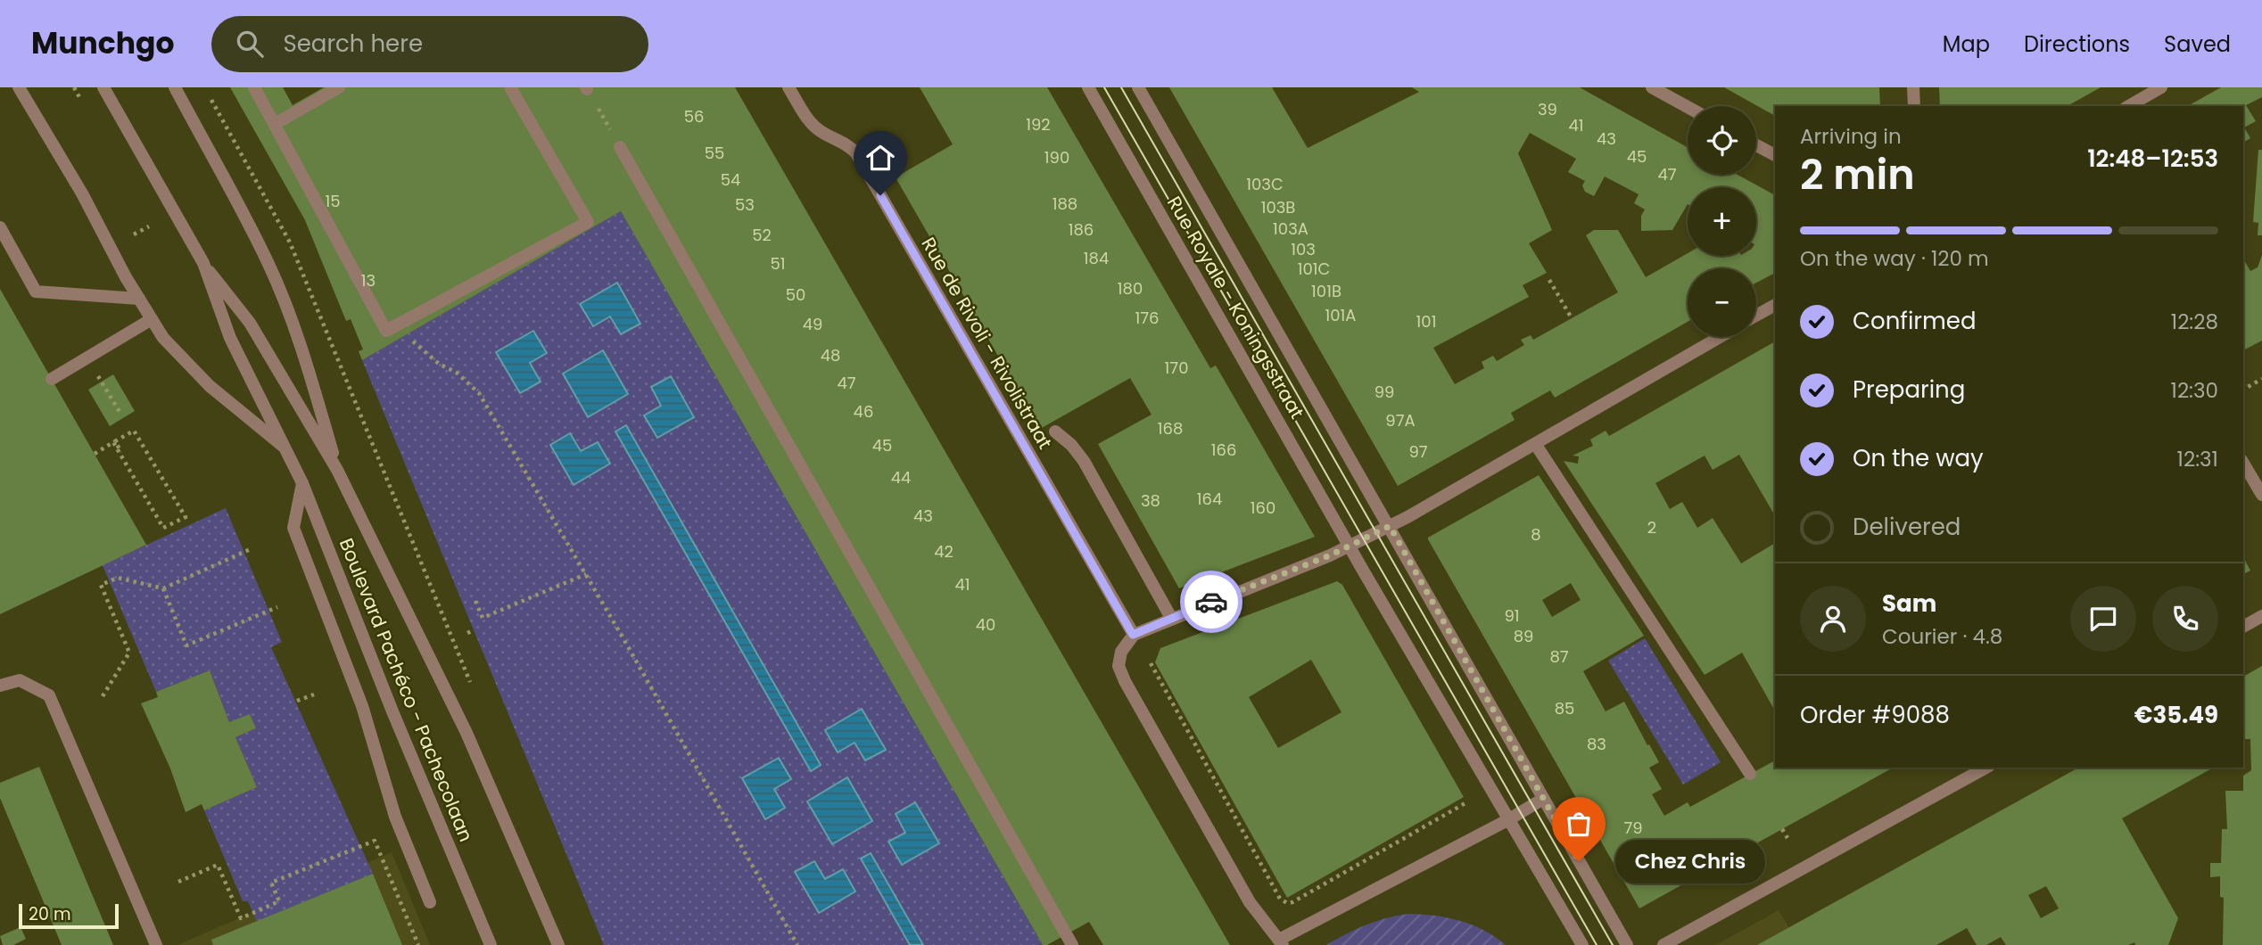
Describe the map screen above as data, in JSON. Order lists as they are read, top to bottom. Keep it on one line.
{"streets":{"street":["Rue Royale - Koningsstraat","Rue de Rivoli - Rivolistraat","Boulevard Pachéco - Pachecolaan"]},"places":["Chez Chris"],"house_numbers":["39","56","192","41","43","55","45","190","47","54","103C","15","188","53","103B","103A","186","52","103","184","51","101C","13","180","101B","50","101A","176","101","49","48","170","47","99","46","97A","168","45","166","97","44","164","38","160","43","2","8","42","41","91","40","89","87","85","83","79"],"scale_bar":"20 m","page":{"header":"Munchgo","search":"Search here","nav":["Map","Directions","Saved"],"map_buttons":["+","−"],"heading":["2 min","Arriving in","12:48–12:53"],"panel":["Sam","Courier · 4.8","Order #9088","€35.49"],"bar":"On the way · 120 m","list":[["Confirmed","12:28"],["Preparing","12:30"],["On the way","12:31"],"Delivered"],"bubble":"Chez Chris","scale":"20 m"}}
